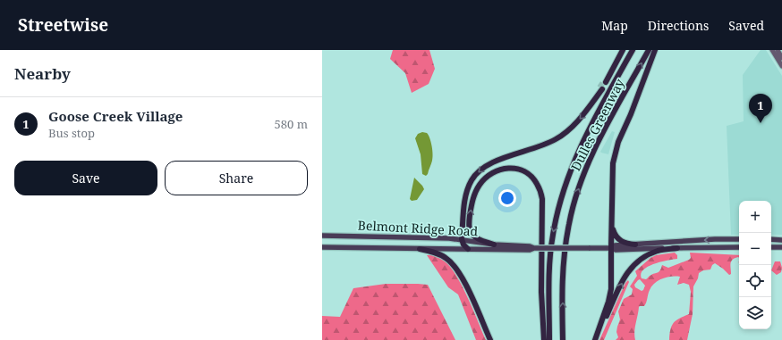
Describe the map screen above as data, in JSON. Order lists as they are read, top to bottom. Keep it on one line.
{"streets":{"highway":["Dulles Greenway"],"main road":["Belmont Ridge Road"]},"page":{"header":"Streetwise","nav":["Map","Directions","Saved"],"heading":"Nearby","pins":"1","list":[{"mark":"1","name":"Goose Creek Village","note":"Bus stop","value":"580 m"}],"buttons":["Save","Share"],"map_buttons":["+","−"]}}
